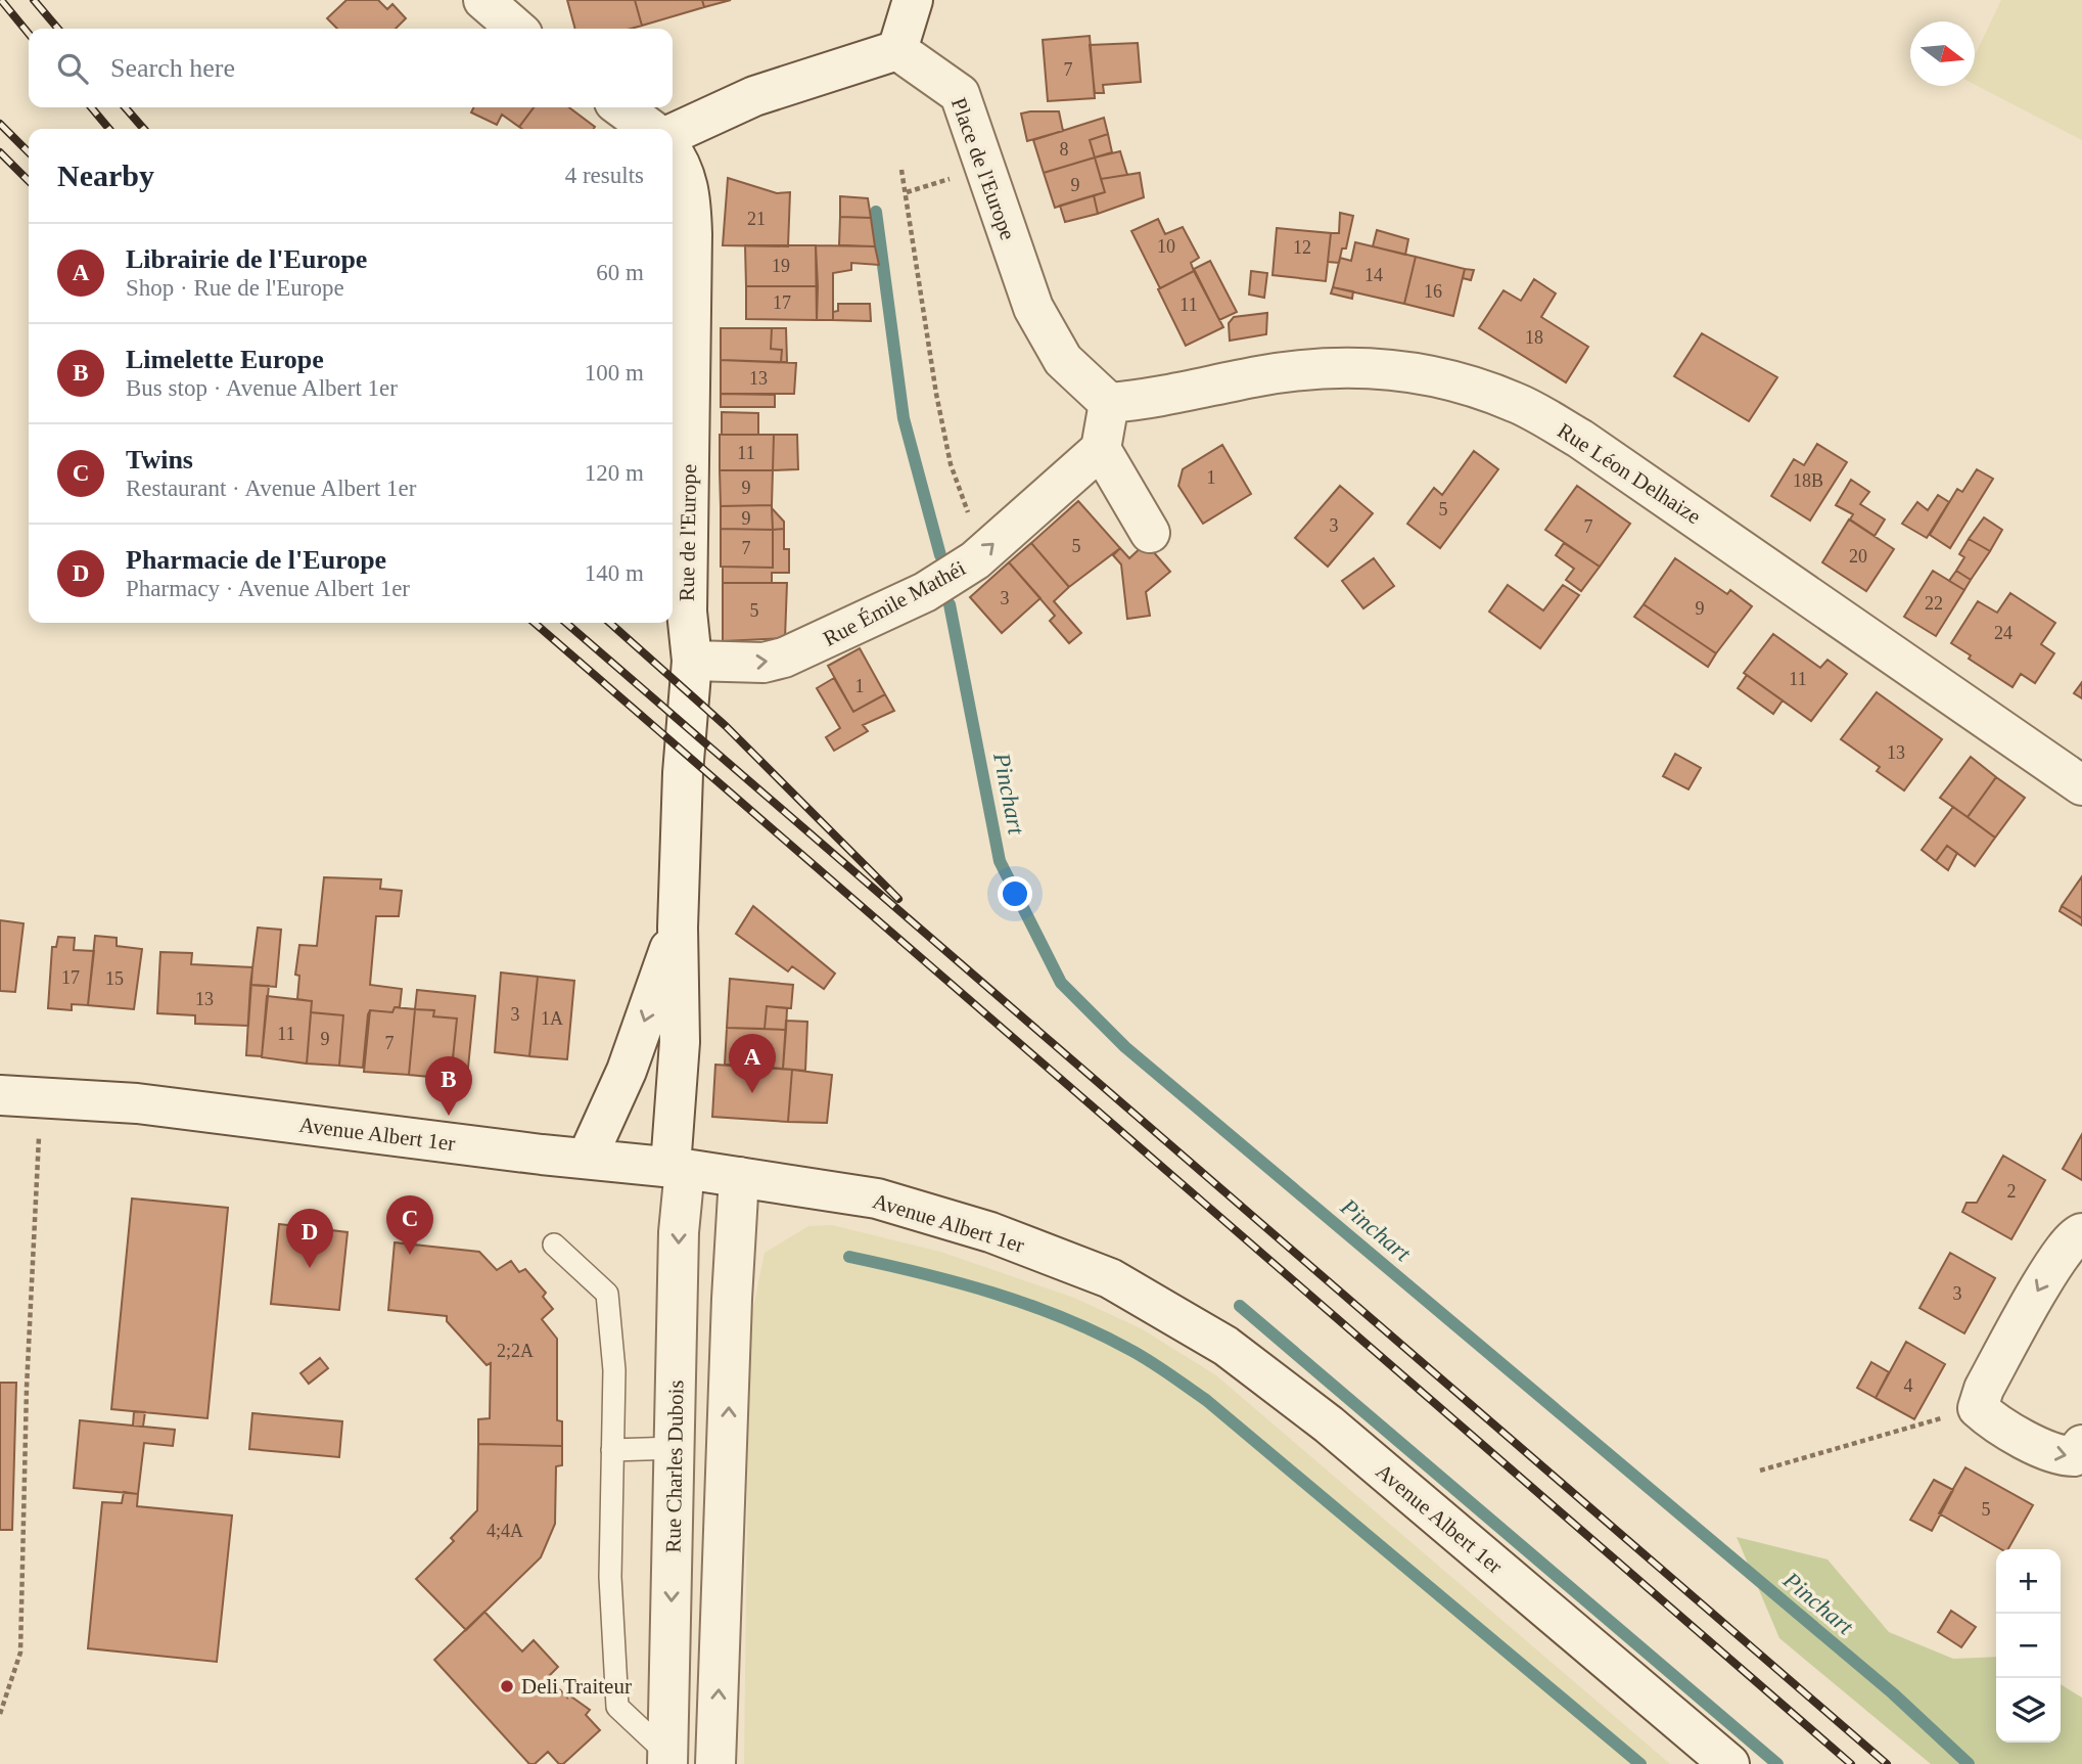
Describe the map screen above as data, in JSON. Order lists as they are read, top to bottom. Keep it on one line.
{"streets":{"street":["Place de l'Europe","Rue Léon Delhaize","Rue de l'Europe","Rue Émile Mathéi","Avenue Albert 1er","Rue Charles Dubois"]},"crossings":[["Place de l'Europe","Rue Léon Delhaize"],["Rue de l'Europe","Rue Émile Mathéi"],["Rue de l'Europe","Avenue Albert 1er"],["Rue de l'Europe","Rue Charles Dubois"],["Avenue Albert 1er","Rue Charles Dubois"]],"one_way":["Rue Émile Mathéi"],"water":["Pinchart"],"places":["Deli Traiteur"],"house_numbers":["7","8","9","21","10","12","19","14","16","17","11","18","13","11","1","18B","9","5","9","3","7","5","7","20","3","22","9","5","24","11","1","13","17","15","13","3","1A","11","9","7","2","3","2;2A","4","5","4;4A"],"north":"right","page":{"search":"Search here","heading":["Nearby","4 results"],"list":[{"mark":"A","name":"Librairie de l'Europe","note":"Shop · Rue de l'Europe","value":"60 m"},{"mark":"B","name":"Limelette Europe","note":"Bus stop · Avenue Albert 1er","value":"100 m"},{"mark":"C","name":"Twins","note":"Restaurant · Avenue Albert 1er","value":"120 m"},{"mark":"D","name":"Pharmacie de l'Europe","note":"Pharmacy · Avenue Albert 1er","value":"140 m"}],"pins":["A","B","C","D"],"map_buttons":["+","−"]}}
